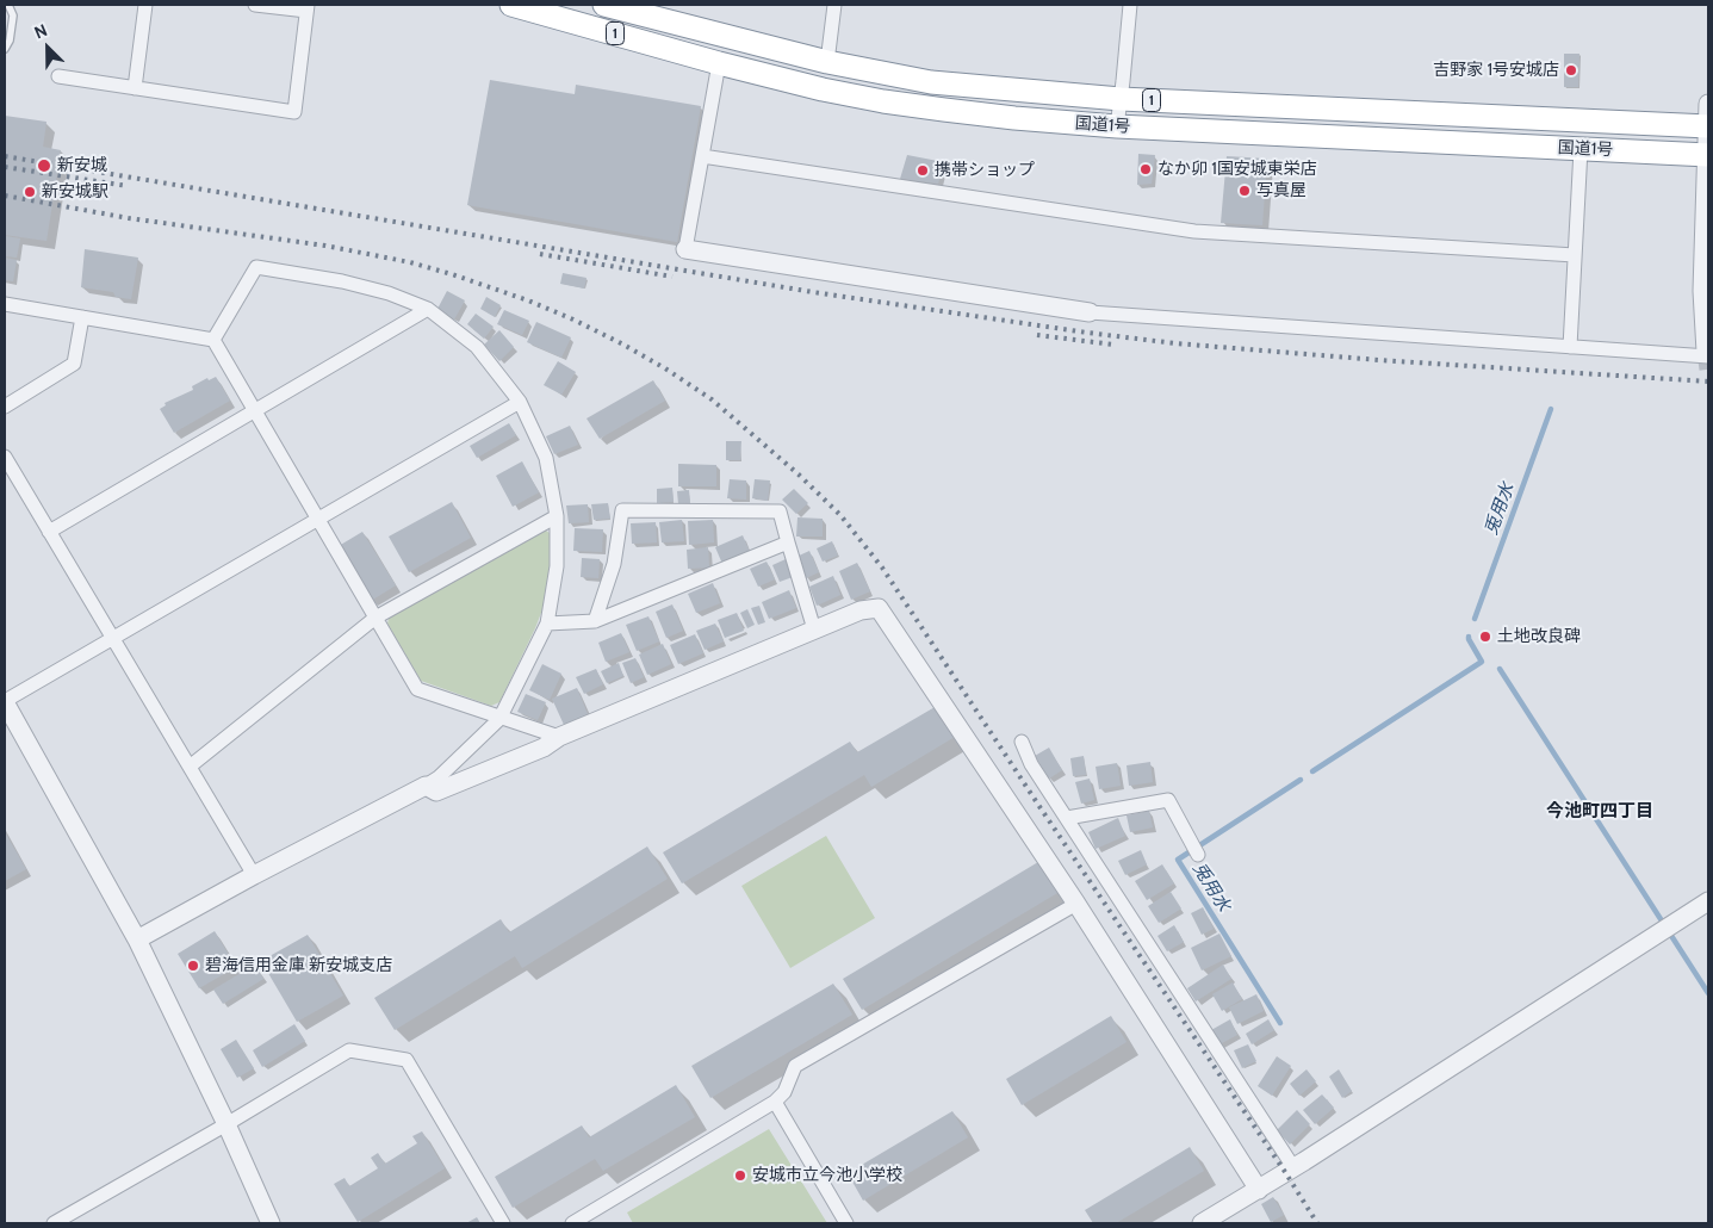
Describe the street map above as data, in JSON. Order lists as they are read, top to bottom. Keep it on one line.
{"streets":{"highway":["1","国道1号"]},"districts":["今池町四丁目"],"water":["兎用水"],"places":["吉野家 1号安城店","新安城","なか卯 1国安城東栄店","携帯ショップ","写真屋","新安城駅","土地改良碑","碧海信用金庫 新安城支店","安城市立今池小学校"],"north":"top left"}
